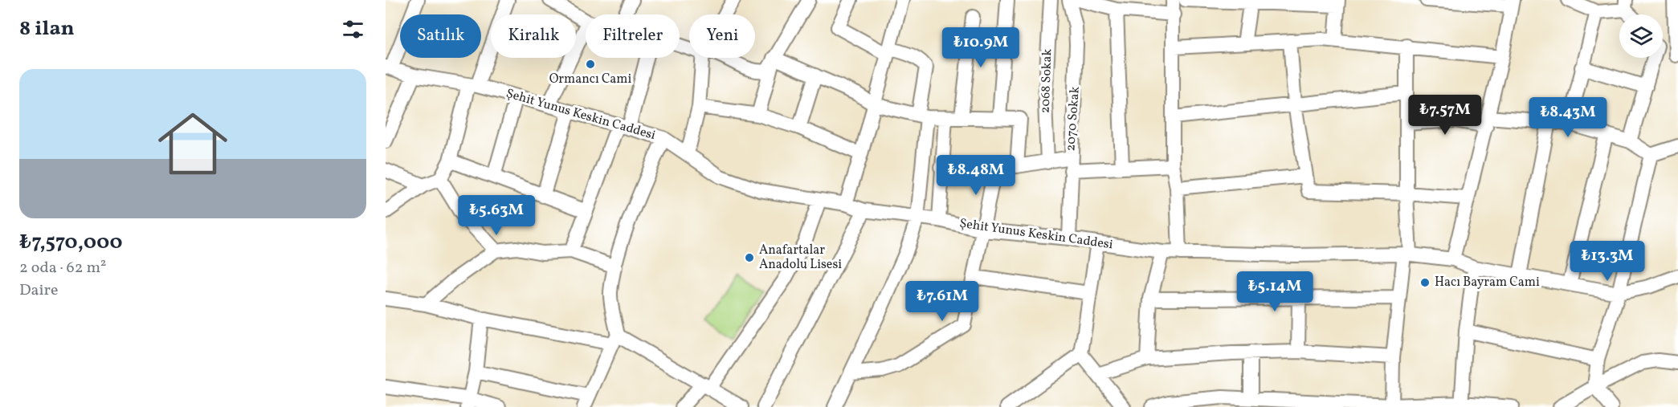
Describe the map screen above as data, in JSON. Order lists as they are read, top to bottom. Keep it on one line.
{"streets":{"street":["2068 Sokak","Şehit Yunus Keskin Caddesi","2070 Sokak"]},"crossings":[["Şehit Yunus Keskin Caddesi","2070 Sokak"]],"places":["Ormancı Cami","Anafartalar Anadolu Lisesi","Hacı Bayram Cami"],"page":{"heading":"8 ilan","chip":["Satılık","Kiralık","Filtreler","Yeni"],"price":["₺10.9M","₺7.57M","₺8.43M","₺8.48M","₺5.63M","₺13.3M","₺5.14M","₺7.61M"],"list":[{"name":"₺7,570,000","note":"2 oda · 62 m² · Daire"}]}}
